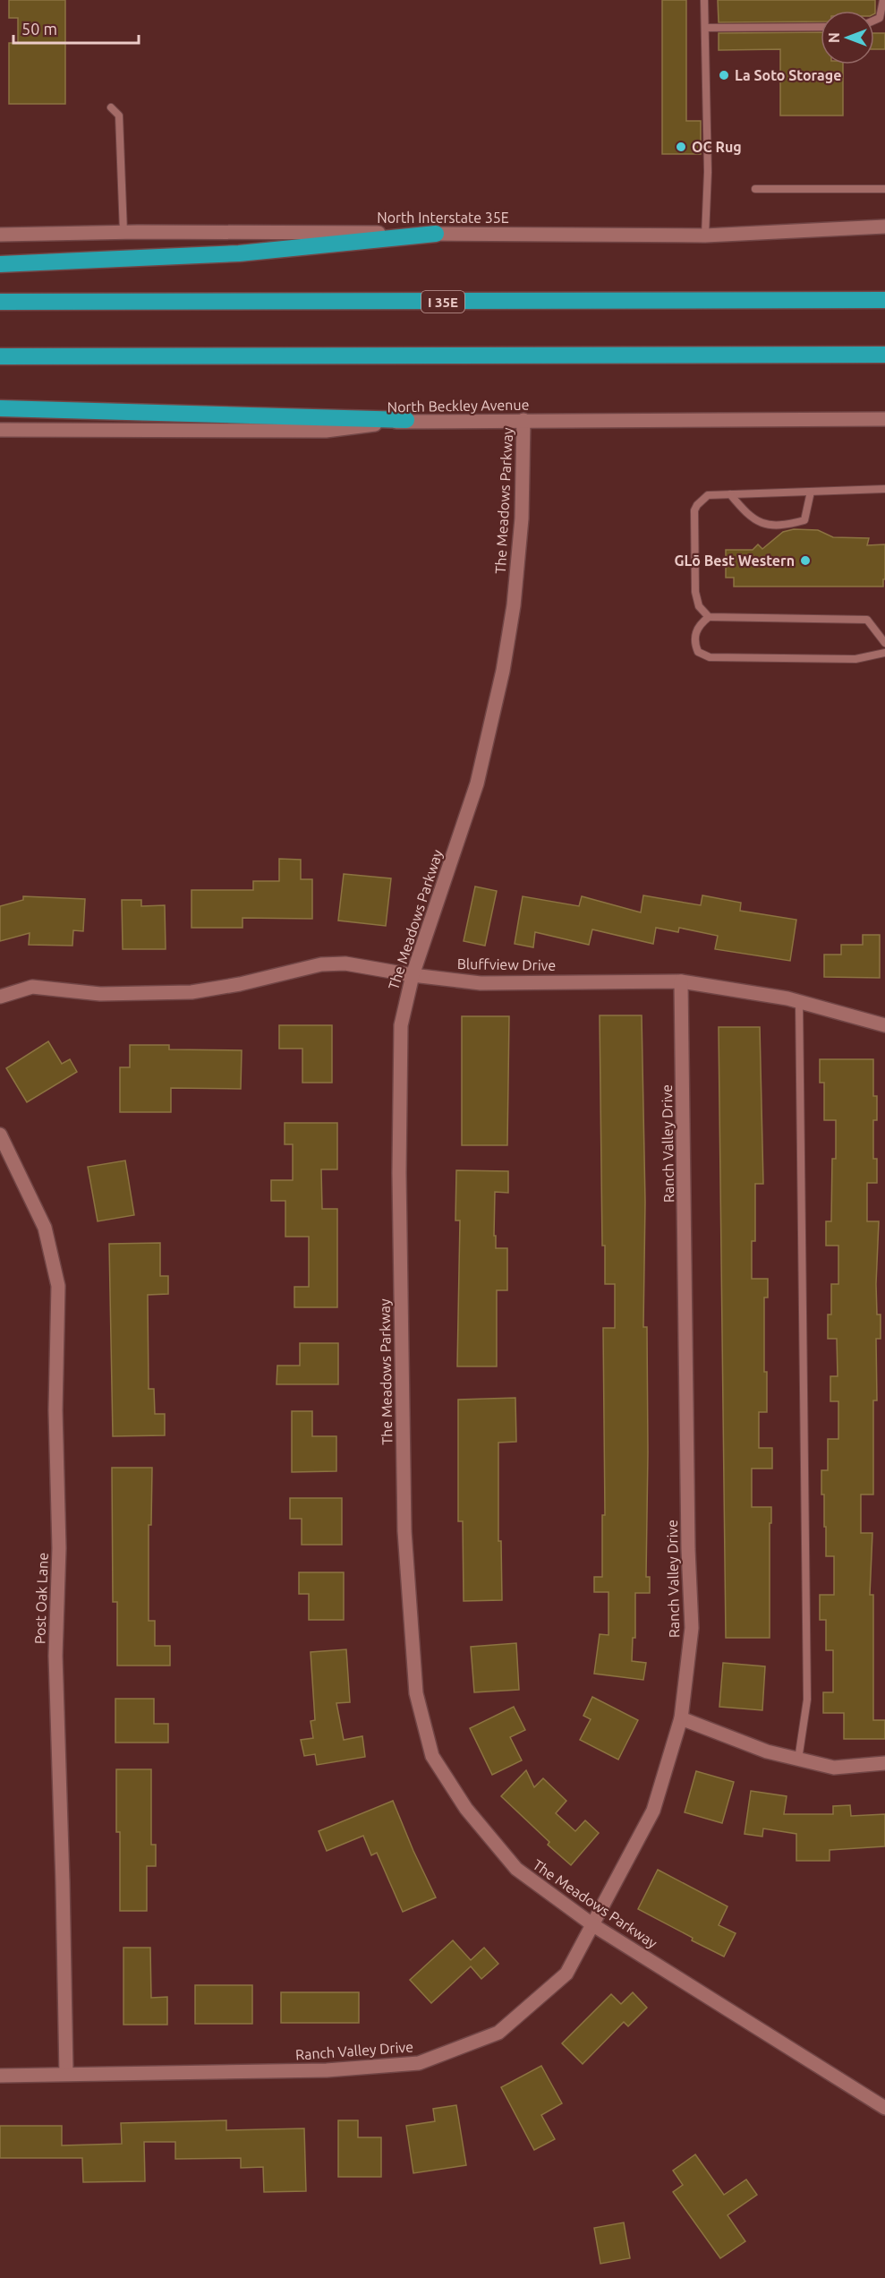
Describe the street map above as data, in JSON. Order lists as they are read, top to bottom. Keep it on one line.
{"streets":{"highway":["I 35E"],"street":["North Interstate 35E","North Beckley Avenue","The Meadows Parkway","Bluffview Drive","Ranch Valley Drive","Post Oak Lane"]},"crossings":[["North Beckley Avenue","The Meadows Parkway"],["The Meadows Parkway","Bluffview Drive"],["The Meadows Parkway","Ranch Valley Drive"],["Bluffview Drive","Ranch Valley Drive"],["Ranch Valley Drive","Post Oak Lane"]],"places":["La Soto Storage","OC Rug","GLō Best Western"],"scale_bar":"50 m","north":"left"}
